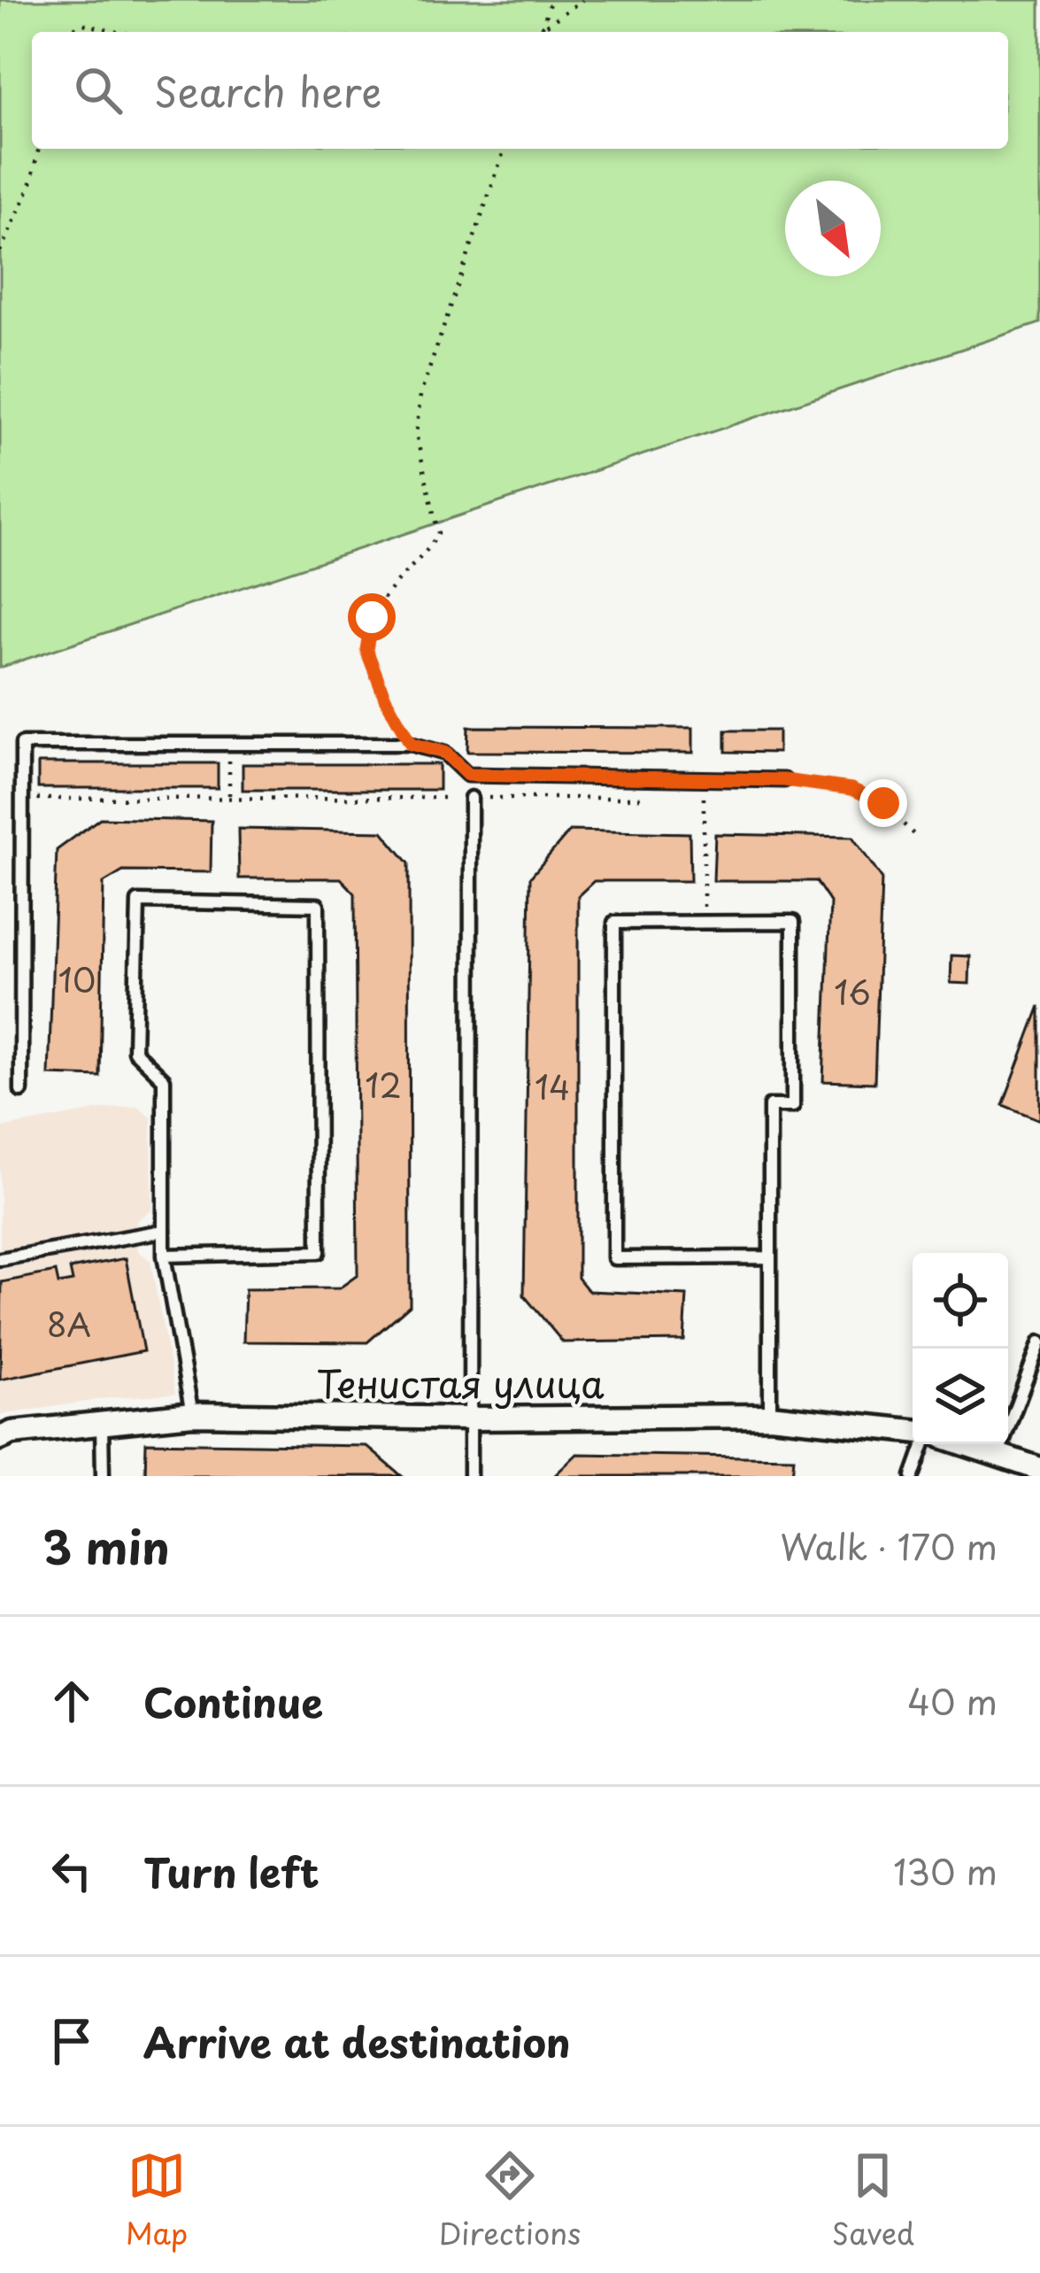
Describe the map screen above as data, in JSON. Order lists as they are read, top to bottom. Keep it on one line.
{"streets":{"street":["Тенистая улица"]},"house_numbers":["10","16","12","14","8А"],"north":"bottom right","page":{"search":"Search here","heading":["3 min","Walk · 170 m"],"list":[["Continue","40 m"],["Turn left","130 m"],"Arrive at destination"],"nav":["Map","Directions","Saved"]}}
